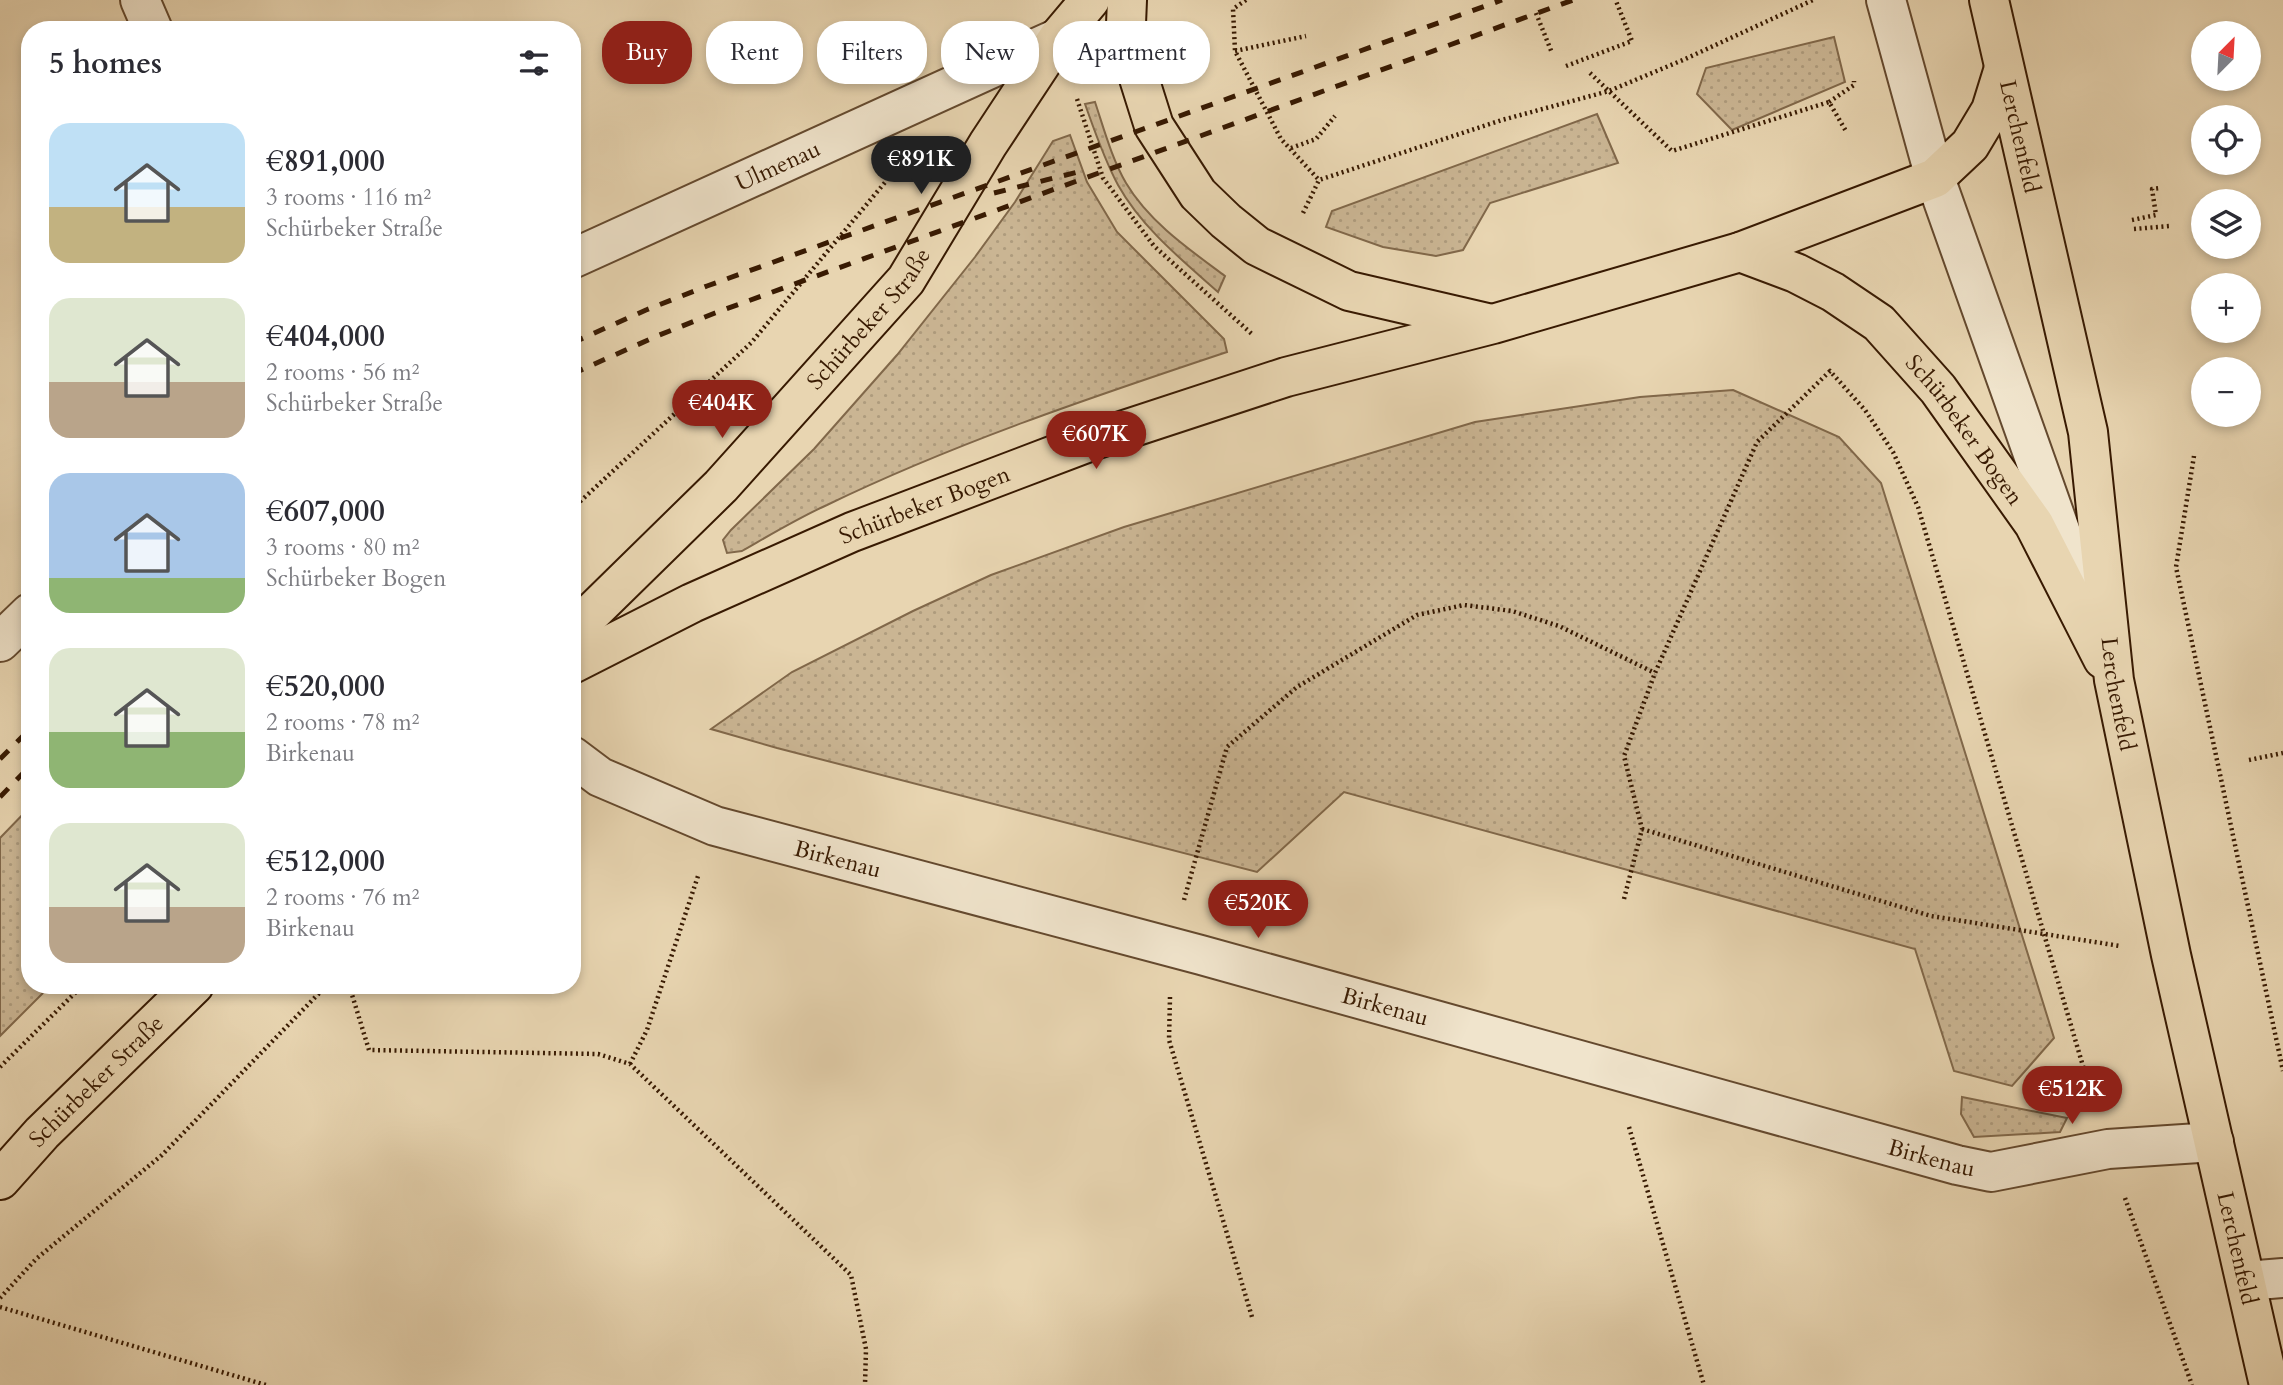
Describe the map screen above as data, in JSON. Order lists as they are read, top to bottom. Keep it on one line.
{"streets":{"main road":["Lerchenfeld","Schürbeker Straße","Schürbeker Bogen"],"street":["Ulmenau","Birkenau"]},"crossings":[["Lerchenfeld","Schürbeker Bogen"],["Lerchenfeld","Birkenau"]],"north":"top right","page":{"map_buttons":["+","−"],"chip":["Buy","Rent","Filters","New","Apartment"],"heading":"5 homes","list":[{"name":"€891,000","note":"3 rooms · 116 m² · Schürbeker Straße"},{"name":"€404,000","note":"2 rooms · 56 m² · Schürbeker Straße"},{"name":"€607,000","note":"3 rooms · 80 m² · Schürbeker Bogen"},{"name":"€520,000","note":"2 rooms · 78 m² · Birkenau"},{"name":"€512,000","note":"2 rooms · 76 m² · Birkenau"}],"price":["€891K","€404K","€607K","€520K","€512K"]}}
